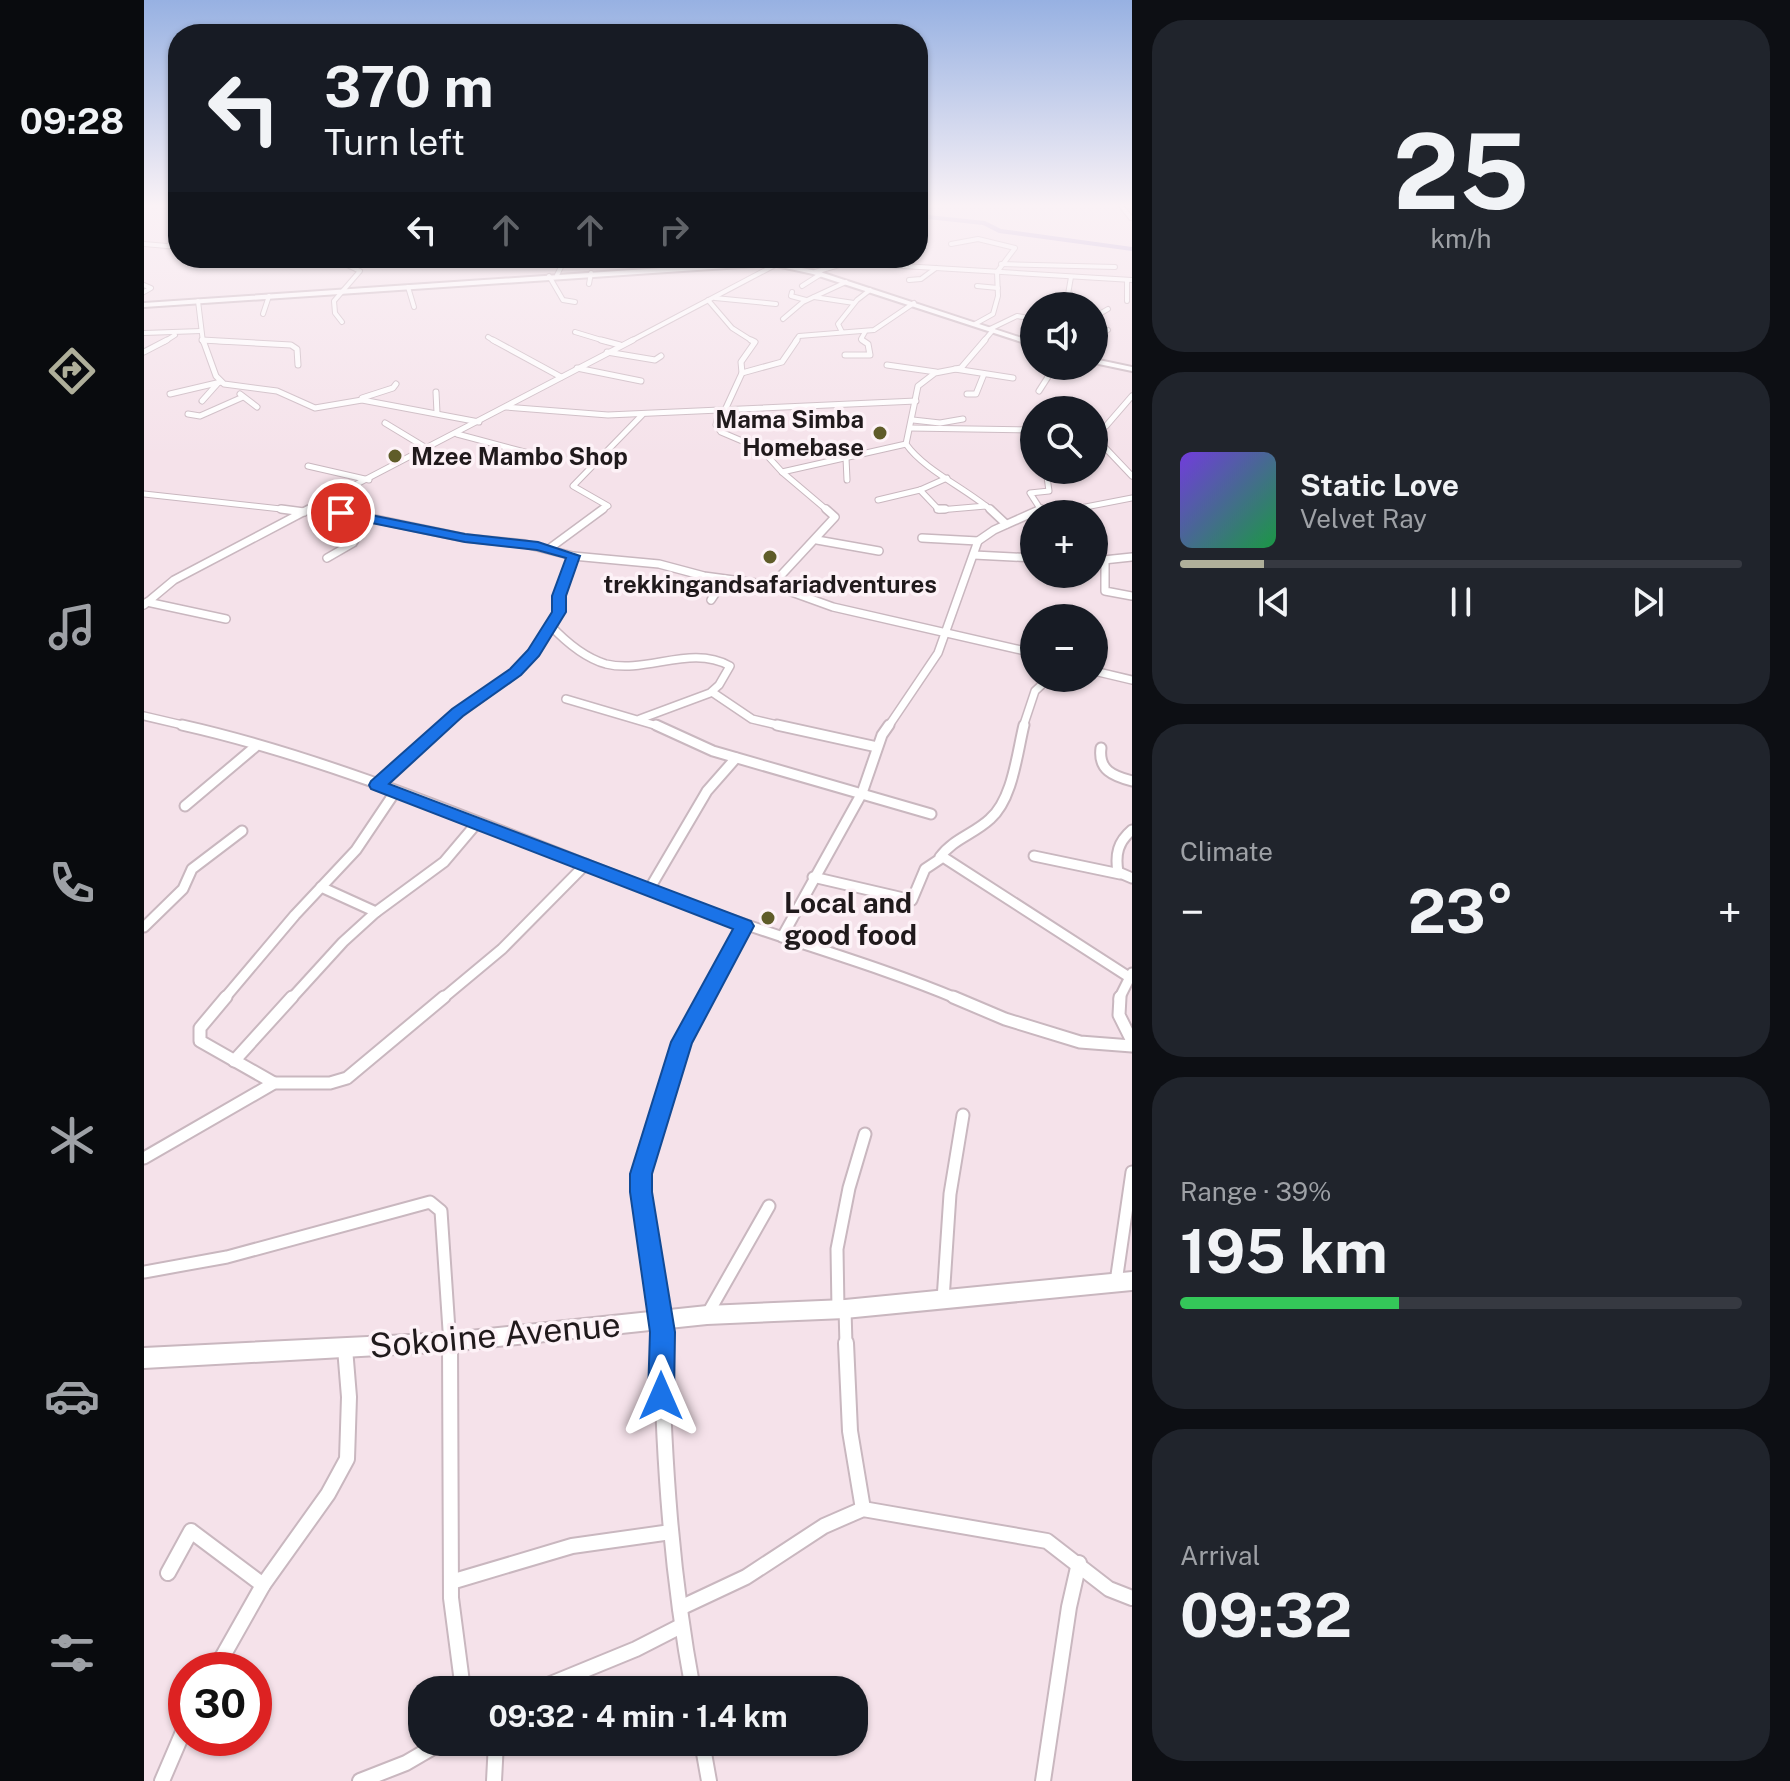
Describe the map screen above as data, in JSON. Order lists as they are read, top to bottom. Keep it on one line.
{"streets":{"street":["Sokoine Avenue"]},"places":["Mama Simba Homebase","Mzee Mambo Shop","trekkingandsafariadventures","Local and good food"],"page":{"tabs":"09:28","tile":[["25","km/h"],"Climate",["Range · 39%","195 km"],["Arrival","09:32"]],"turn":["370 m","Turn left"],"map_buttons":["+","−"],"song":["Static Love","Velvet Ray"],"heat":["−","23°","+"],"limit":"30","trip":"09:32 · 4 min · 1.4 km"}}
